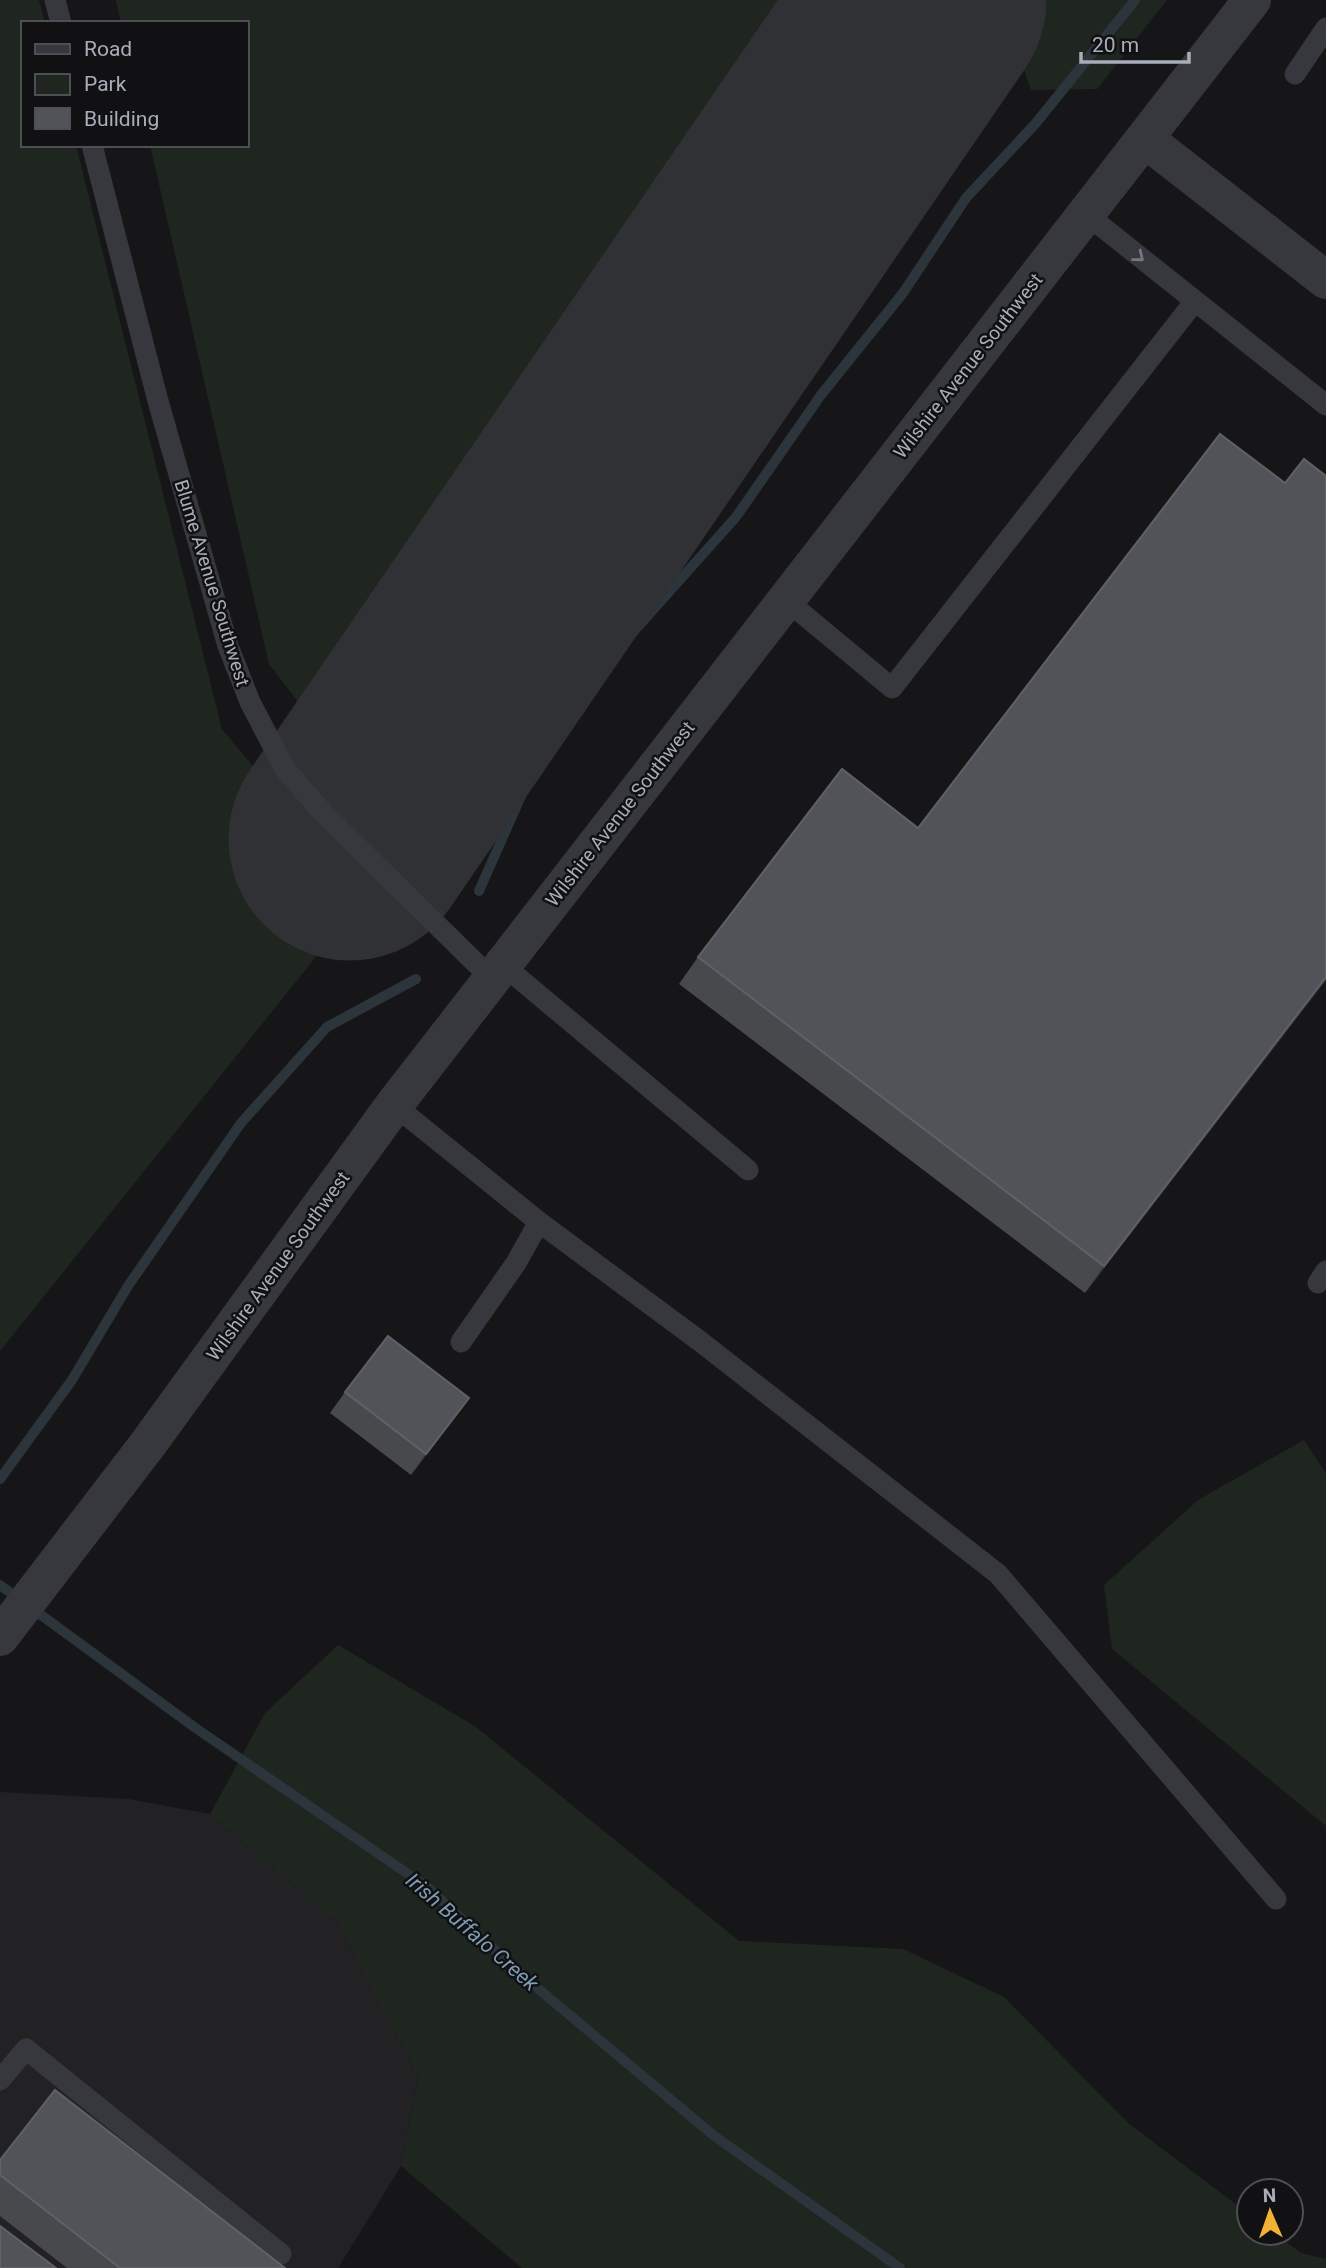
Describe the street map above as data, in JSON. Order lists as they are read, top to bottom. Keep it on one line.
{"streets":{"street":["Wilshire Avenue Southwest"],"lane":["Blume Avenue Southwest"]},"crossings":[["Wilshire Avenue Southwest","Blume Avenue Southwest"]],"water":["Irish Buffalo Creek"],"legend":["Road","Park","Building"],"scale_bar":"20 m","north":"top"}
